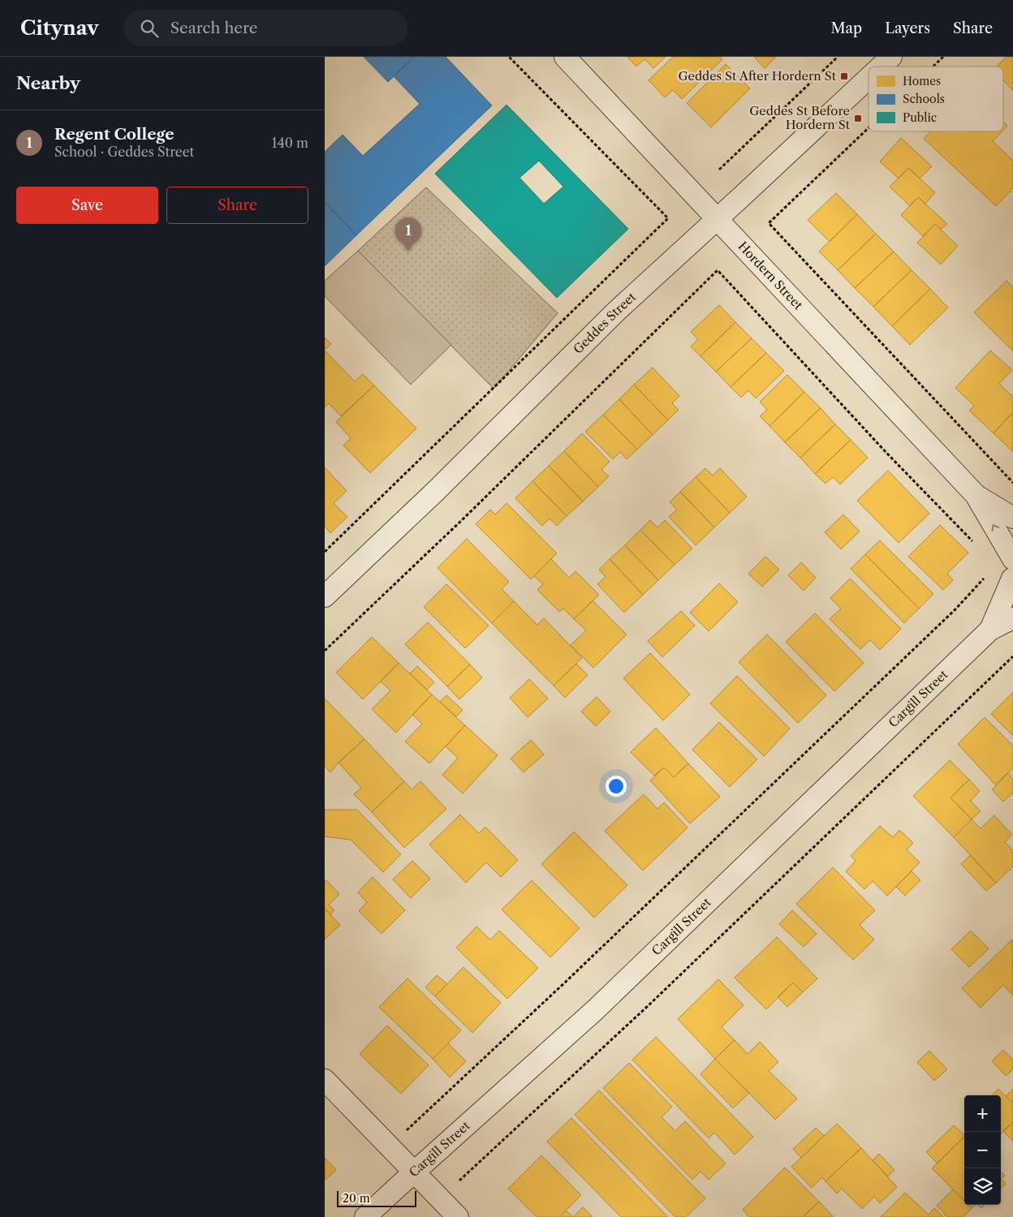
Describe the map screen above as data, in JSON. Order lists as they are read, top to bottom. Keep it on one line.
{"streets":{"street":["Hordern Street","Geddes Street","Cargill Street"]},"crossings":[["Hordern Street","Geddes Street"],["Hordern Street","Cargill Street"]],"places":{"transit":["Geddes St After Hordern St","Geddes St Before Hordern St"]},"legend":["Homes","Schools","Public"],"scale_bar":"20 m","page":{"header":"Citynav","search":"Search here","nav":["Map","Layers","Share"],"heading":"Nearby","list":[{"mark":"1","name":"Regent College","note":"School · Geddes Street","value":"140 m"}],"buttons":["Save","Share"],"pins":"1","map_buttons":["+","−"],"scale":"20 m"}}
